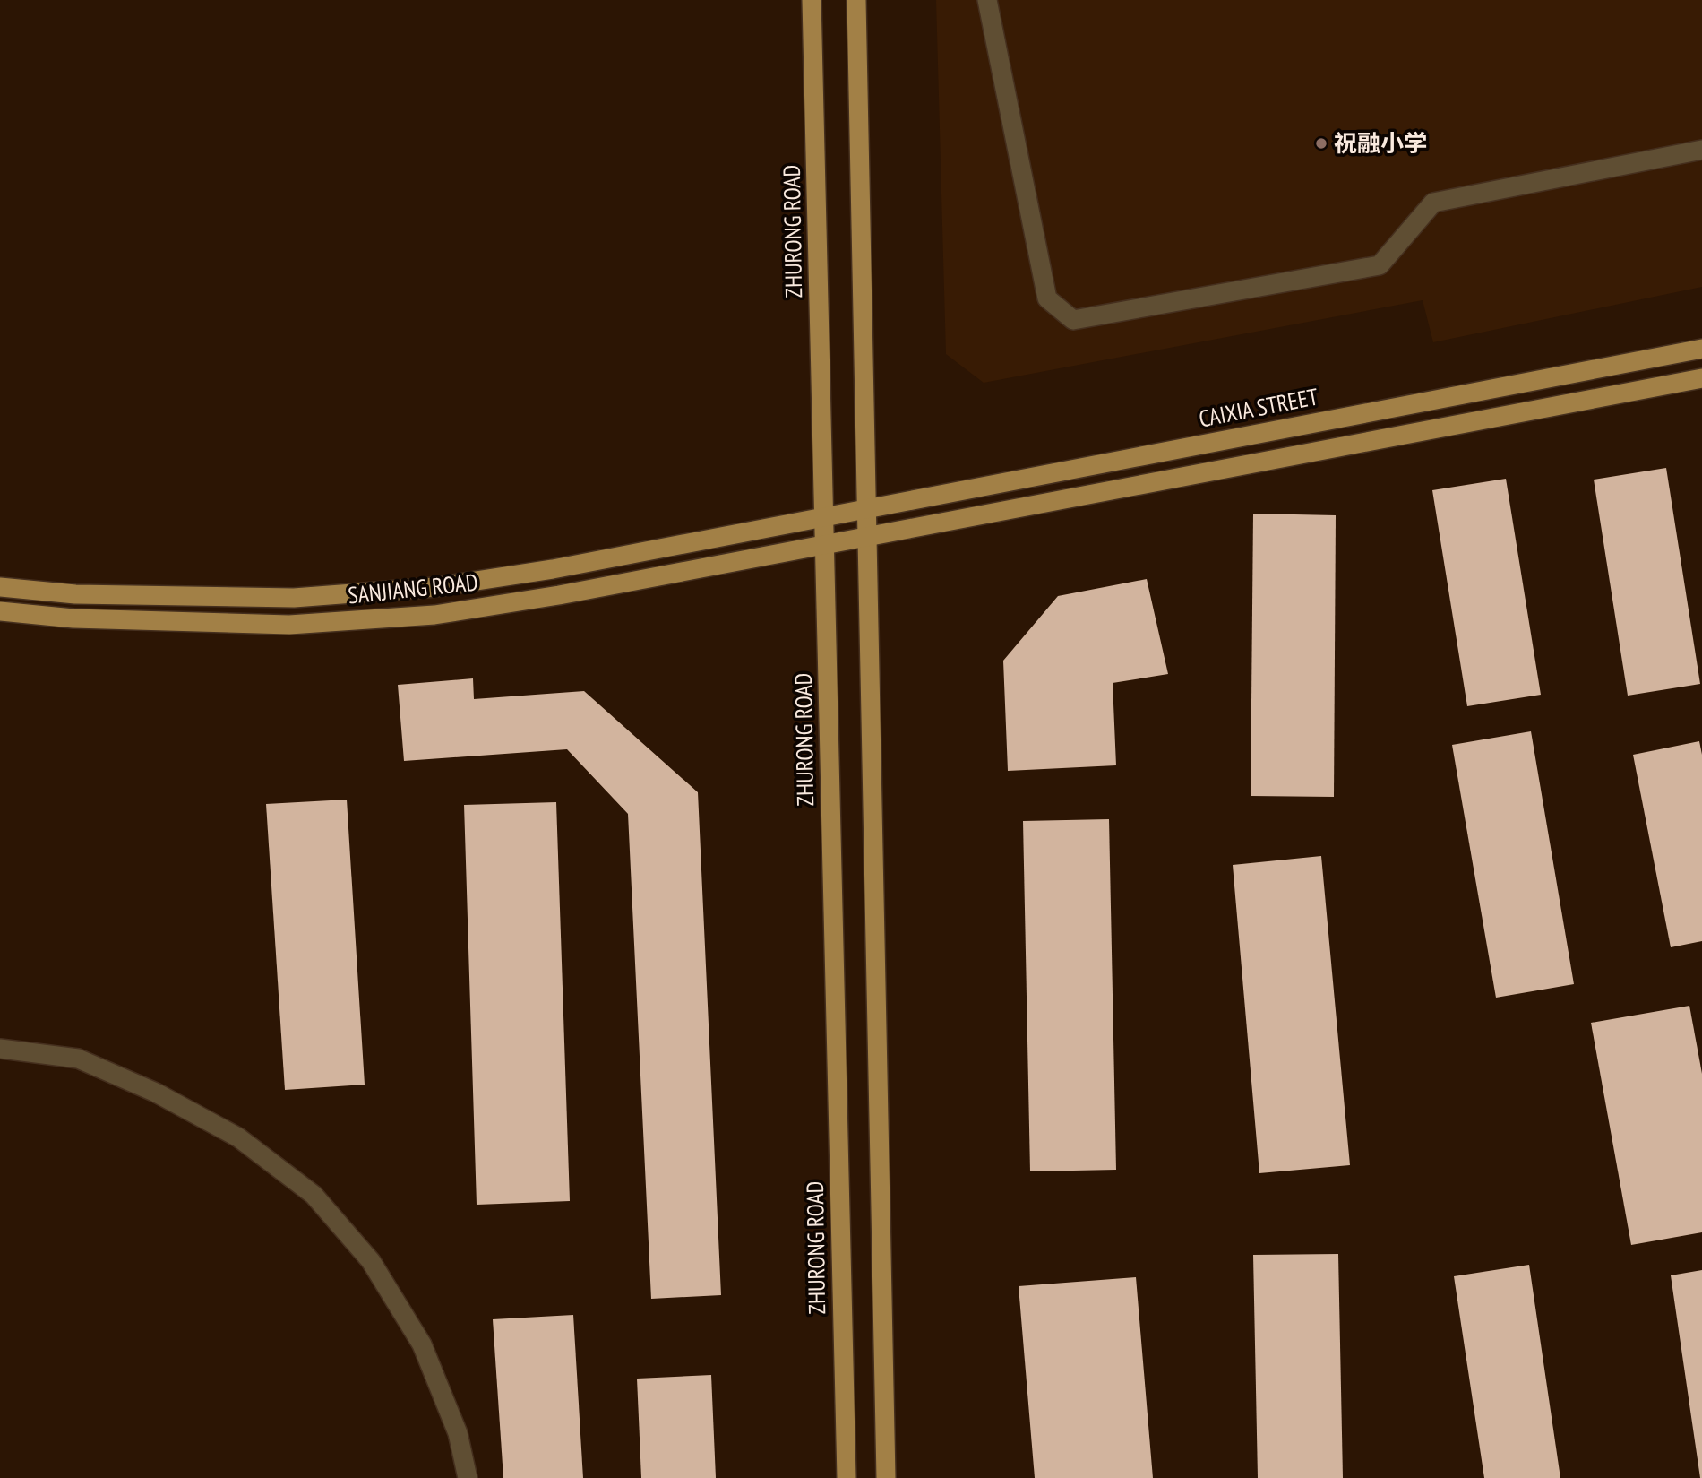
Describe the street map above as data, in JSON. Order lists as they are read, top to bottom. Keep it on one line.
{"streets":{"main road":["ZHURONG ROAD","CAIXIA STREET","SANJIANG ROAD"]},"crossings":[["ZHURONG ROAD","CAIXIA STREET"],["ZHURONG ROAD","SANJIANG ROAD"],["CAIXIA STREET","SANJIANG ROAD"]],"places":["祝融小学"]}
